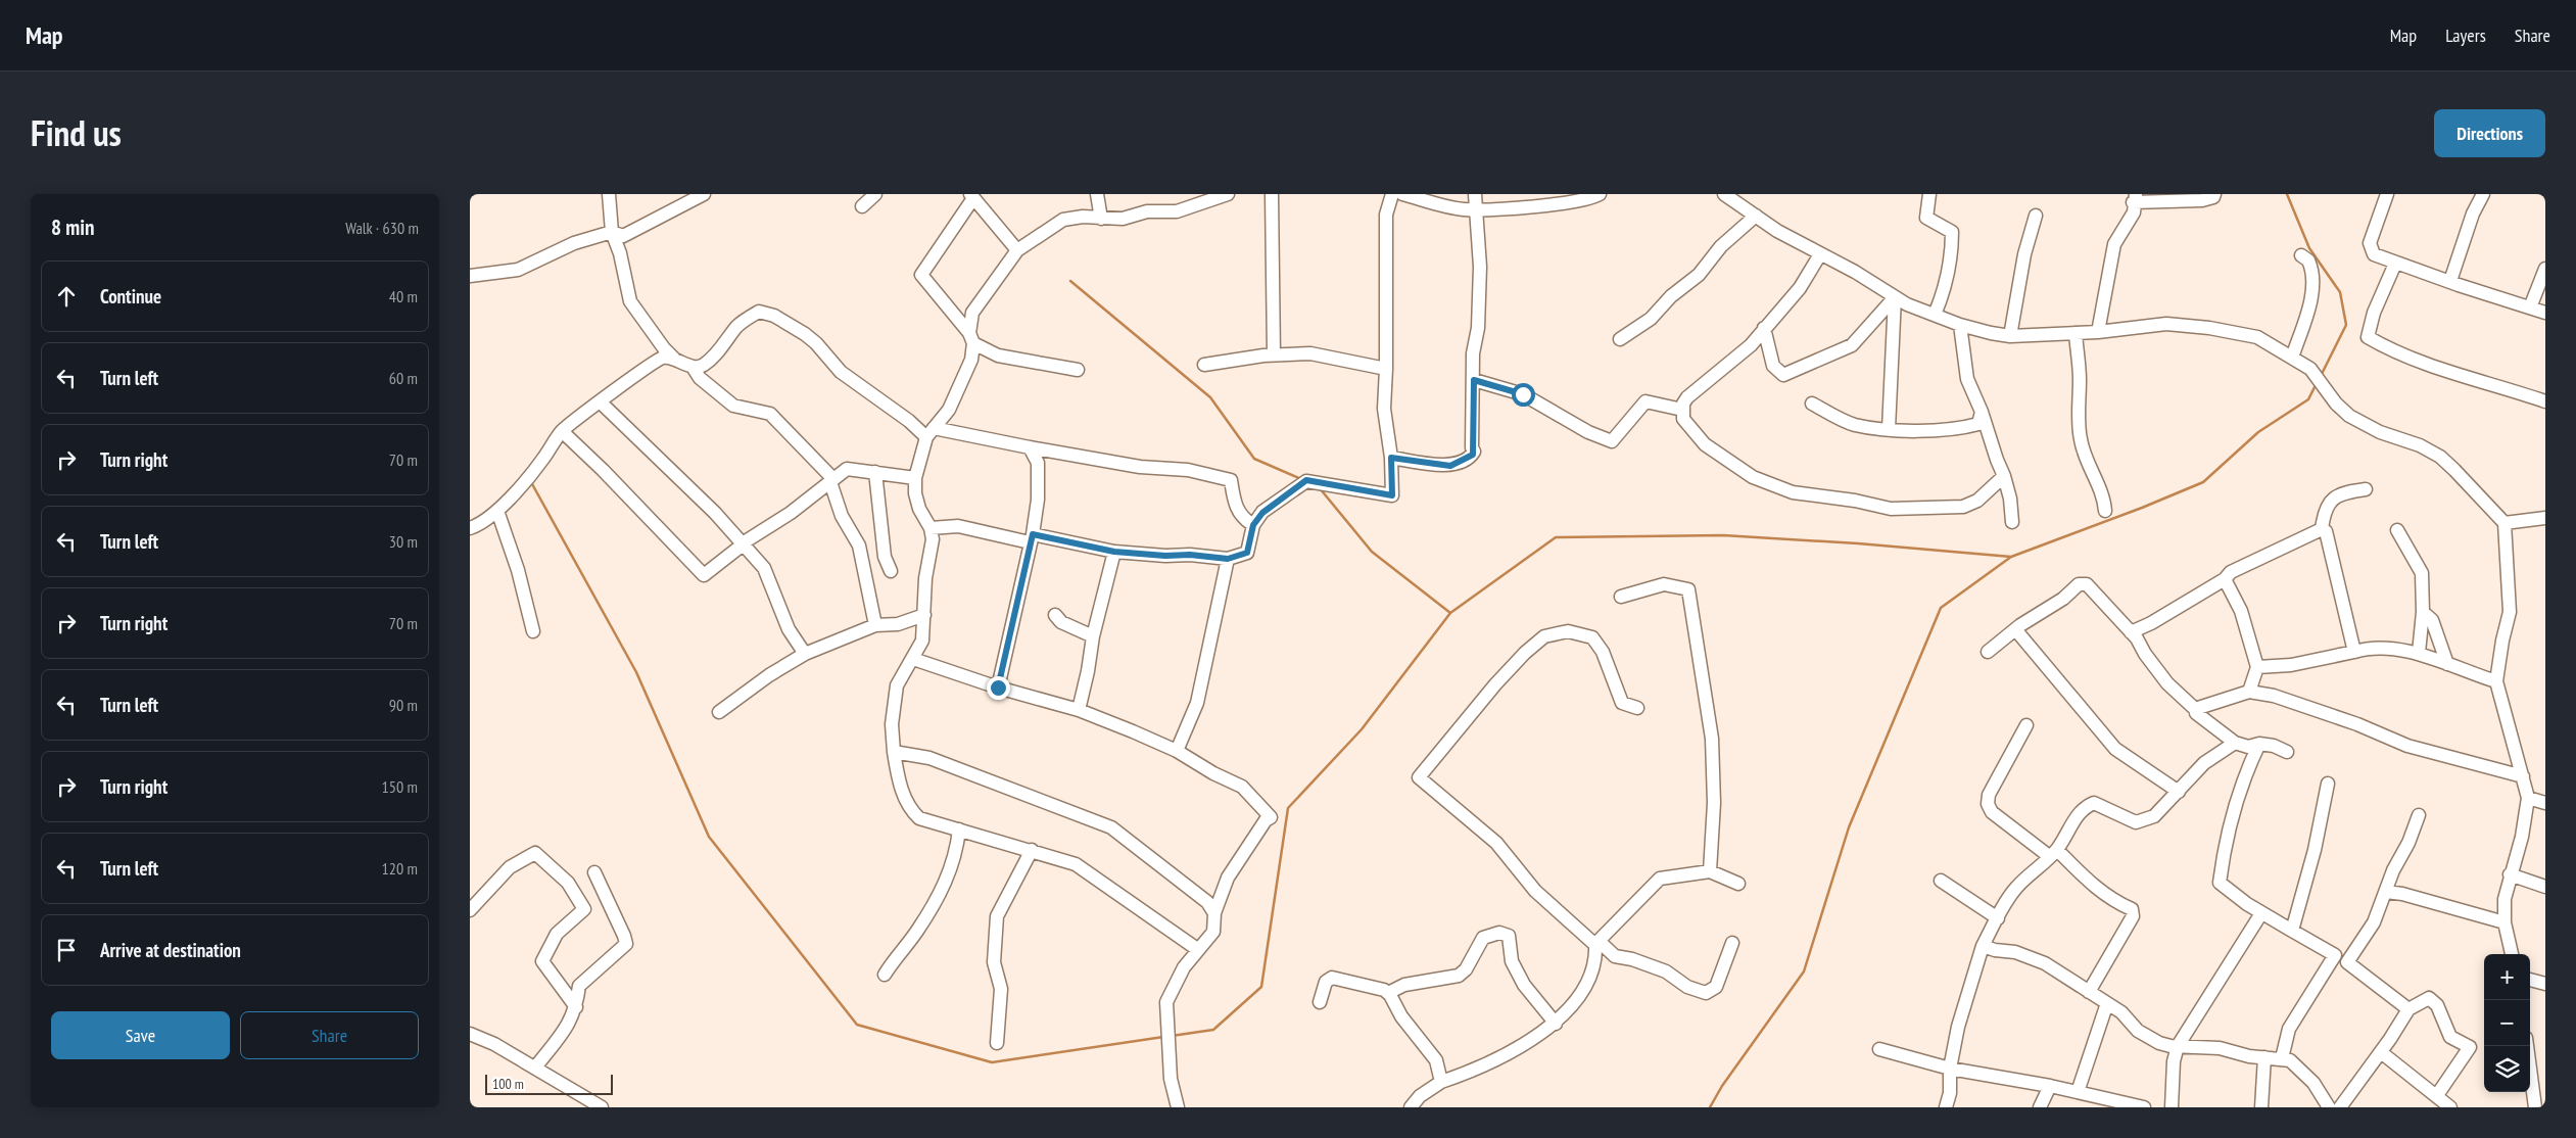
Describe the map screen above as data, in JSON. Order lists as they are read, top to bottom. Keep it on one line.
{"scale_bar":"100 m","page":{"header":"Map","nav":["Map","Layers","Share"],"title":"Find us","buttons":["Directions",["Save","Share"]],"heading":["8 min","Walk · 630 m"],"list":[["Continue","40 m"],["Turn left","60 m"],["Turn right","70 m"],["Turn left","30 m"],["Turn right","70 m"],["Turn left","90 m"],["Turn right","150 m"],["Turn left","120 m"],"Arrive at destination"],"map_buttons":["+","−"],"scale":"100 m"}}
